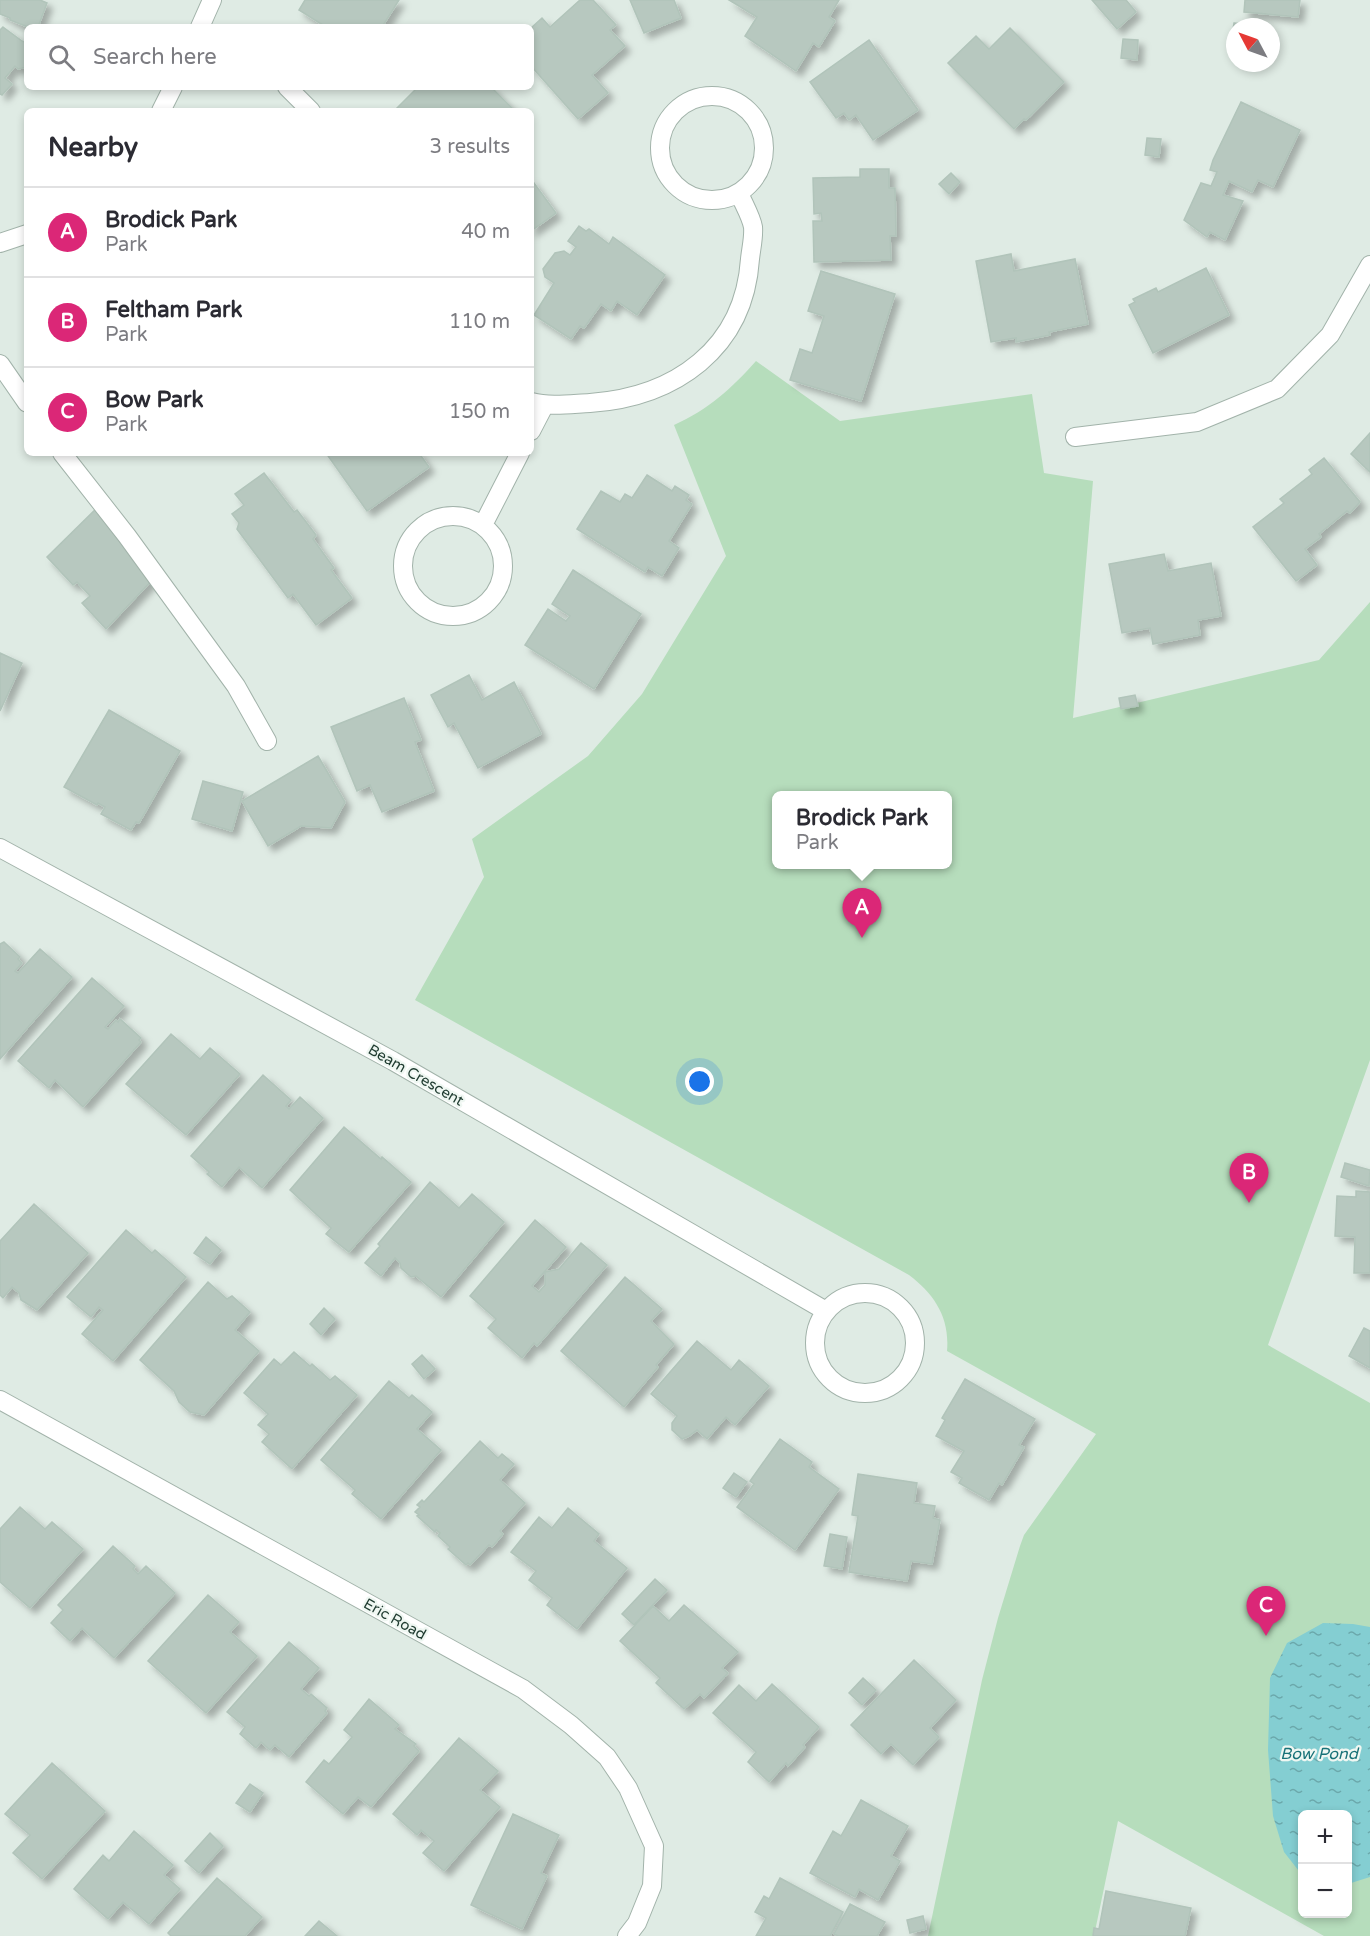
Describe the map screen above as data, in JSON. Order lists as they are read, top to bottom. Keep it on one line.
{"streets":{"street":["Beam Crescent","Eric Road"]},"water":["Bow Pond"],"north":"top left","page":{"search":"Search here","heading":["Nearby","3 results"],"list":[{"mark":"A","name":"Brodick Park","note":"Park","value":"40 m"},{"mark":"B","name":"Feltham Park","note":"Park","value":"110 m"},{"mark":"C","name":"Bow Park","note":"Park","value":"150 m"}],"popup":["Brodick Park","Park"],"pins":["A","B","C"],"map_buttons":["+","−"]}}
